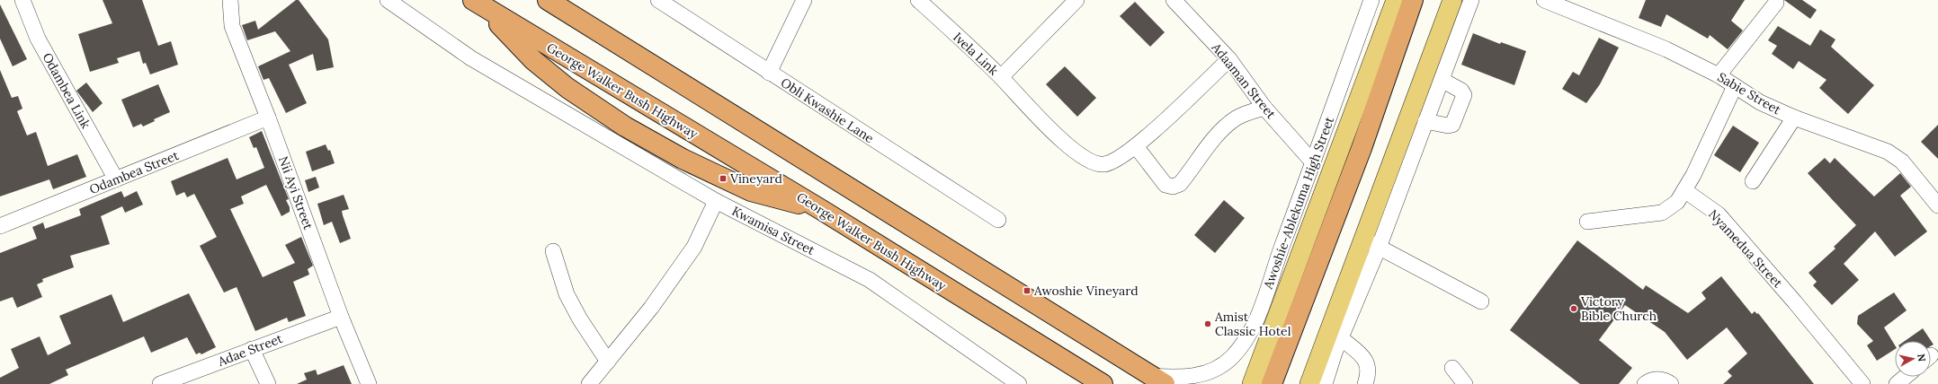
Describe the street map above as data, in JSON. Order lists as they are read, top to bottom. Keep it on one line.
{"streets":{"highway":["George Walker Bush Highway"],"main road":["Awoshie-Ablekuma High Street"],"street":["Ivela Link","Adaaman Street","Odambea Link","Sabie Street","Obli Kwashie Lane","Odambea Street","Nii Ayi Street","Kwamisa Street","Nyamedua Street","Adae Street"]},"crossings":[["Adaaman Street","Awoshie-Ablekuma High Street"],["Odambea Link","Odambea Street"],["Odambea Street","Nii Ayi Street"],["Nii Ayi Street","Adae Street"]],"places":{"transit":["Vineyard","Awoshie Vineyard"],"other":["Victory Bible Church","Amist Classic Hotel"]},"north":"right"}
